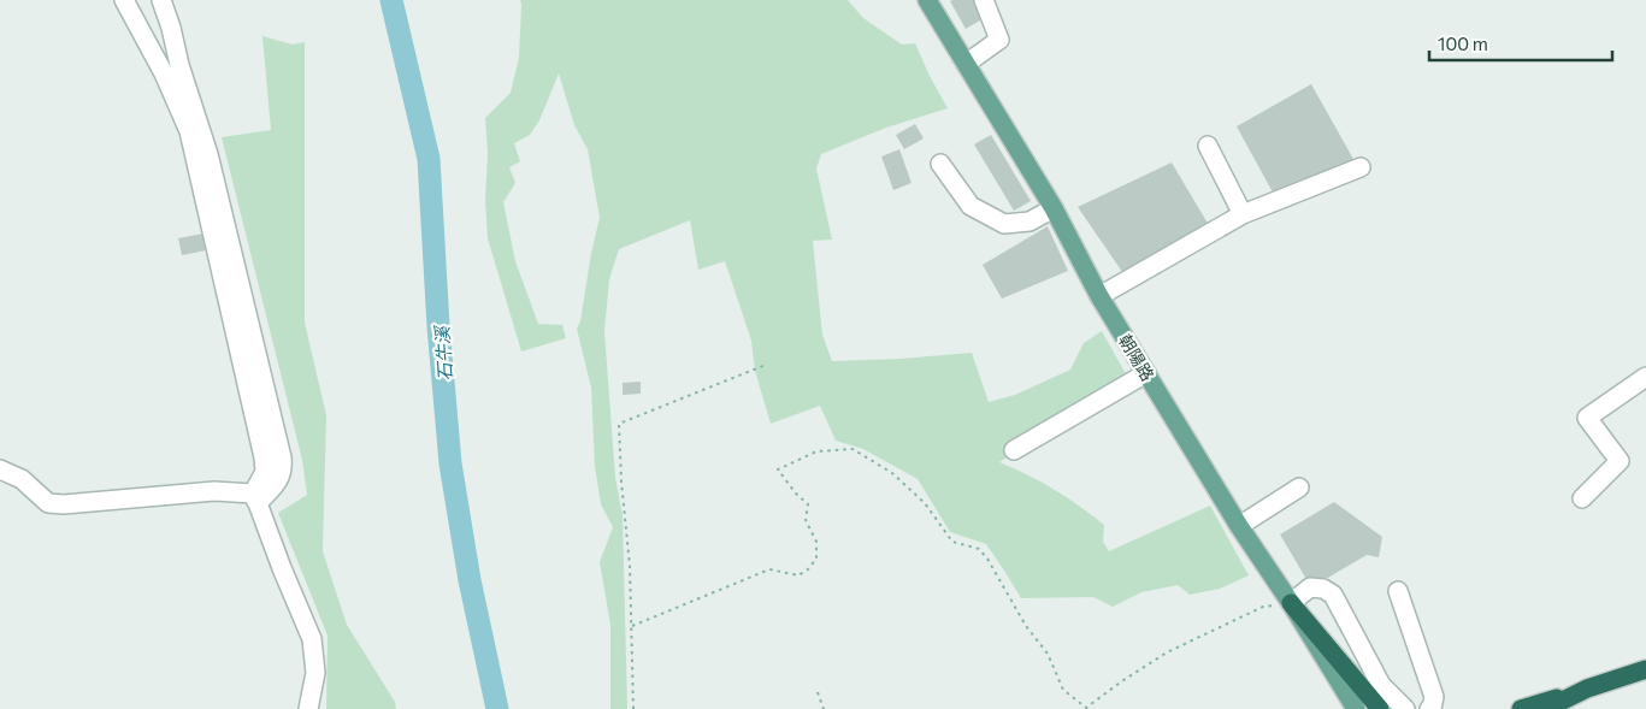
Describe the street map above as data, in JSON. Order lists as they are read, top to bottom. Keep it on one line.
{"streets":{"main road":["朝陽路"]},"water":["石牛溪"],"scale_bar":"100 m"}
